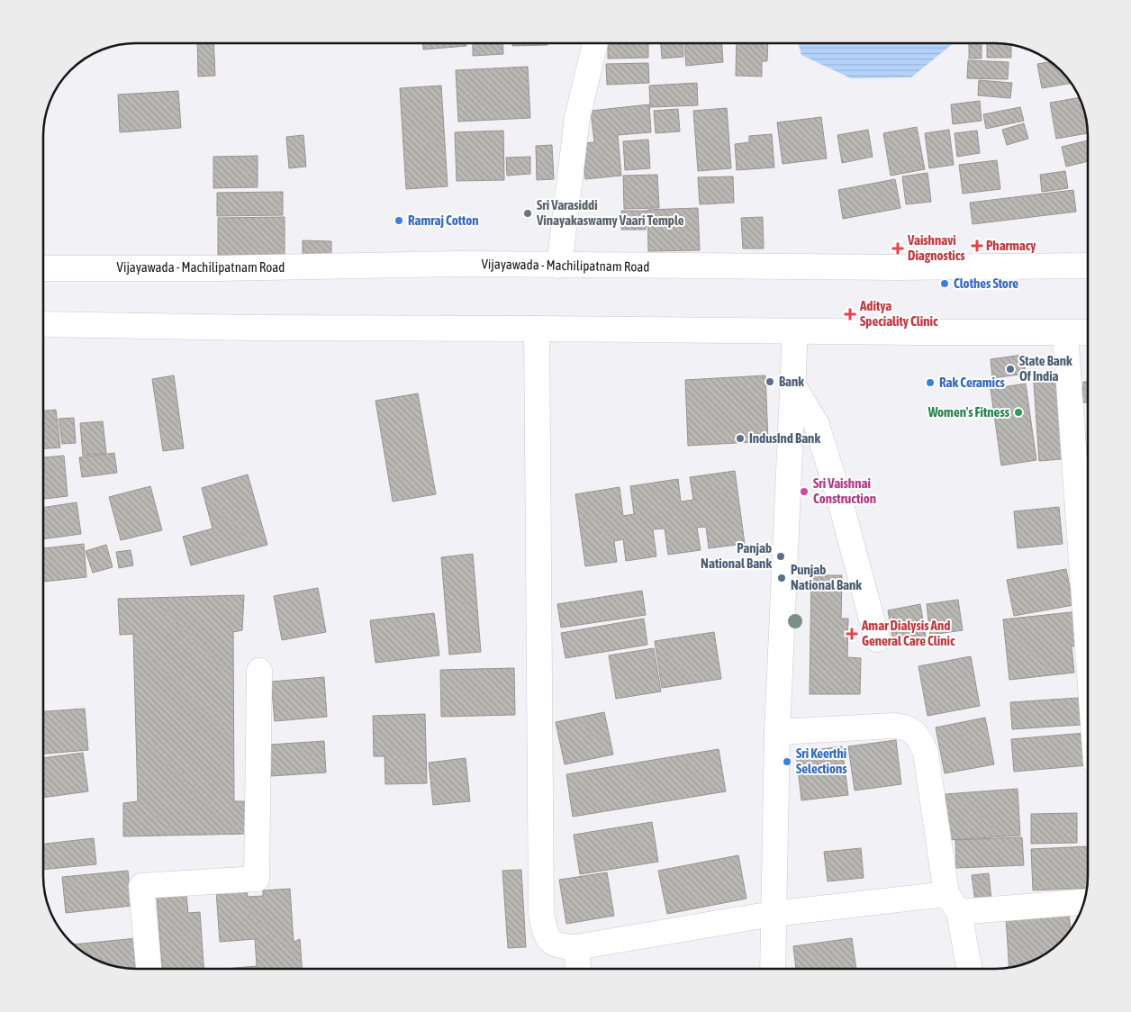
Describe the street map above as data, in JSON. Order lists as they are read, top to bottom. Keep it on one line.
{"streets":{"main road":["Vijayawada - Machilipatnam Road"]},"places":{"other":["Sri Varasiddi Vinayakaswamy Vaari Temple","Ramraj Cotton","Clothes Store","State Bank Of India","Bank","Rak Ceramics","Women's Fitness","IndusInd Bank","Sri Vaishnai Construction","Panjab National Bank","Punjab National Bank","Sri Keerthi Selections"],"health":["Pharmacy","Vaishnavi Diagnostics","Aditya Speciality Clinic","Amar Dialysis And General Care Clinic"]}}
